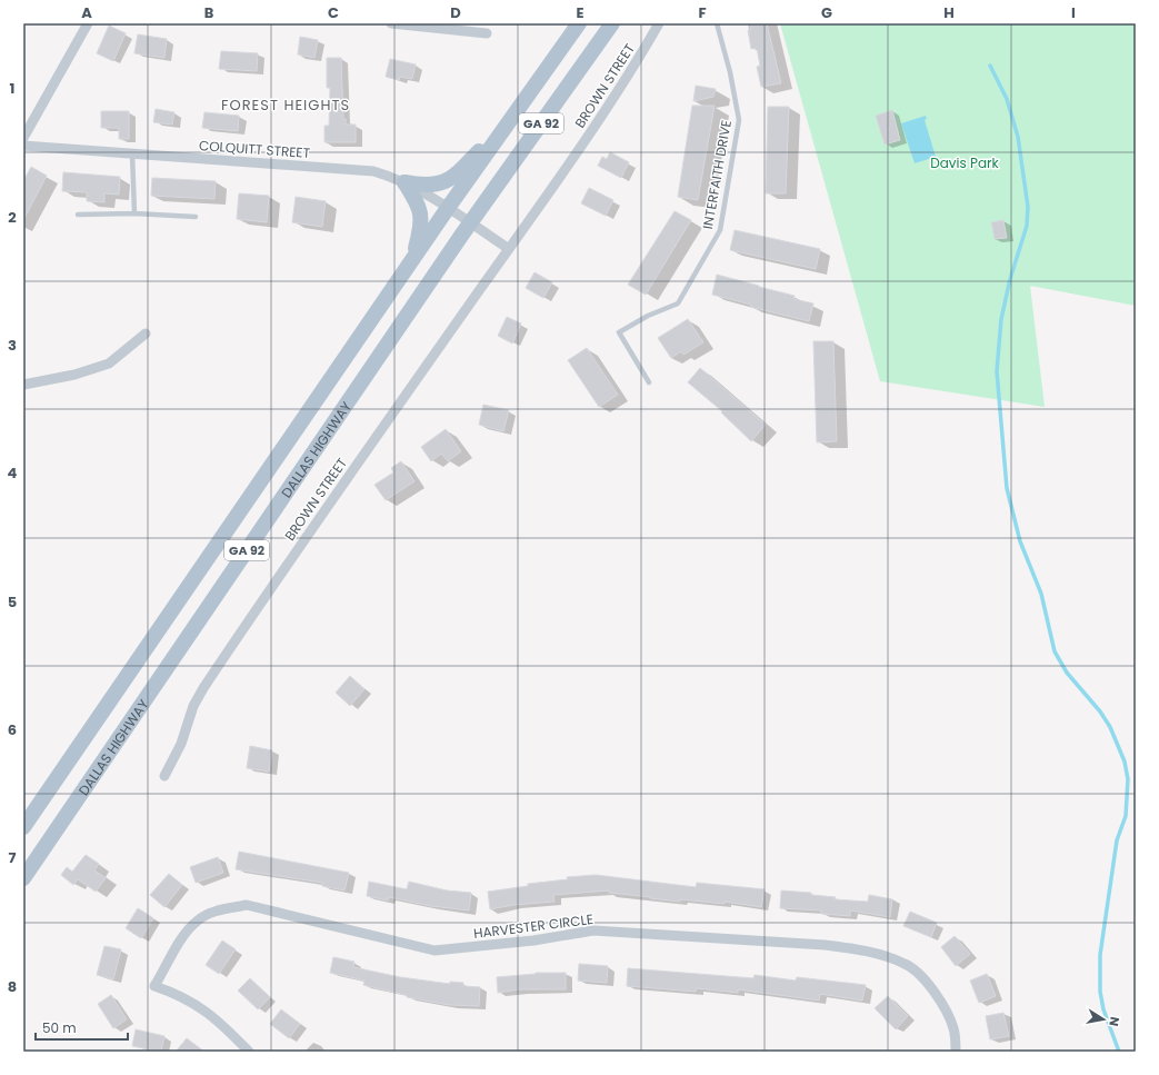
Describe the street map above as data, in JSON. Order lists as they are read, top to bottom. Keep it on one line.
{"streets":{"main road":["GA 92","DALLAS HIGHWAY"],"street":["BROWN STREET","COLQUITT STREET","HARVESTER CIRCLE"],"lane":["INTERFAITH DRIVE"]},"crossings":[["COLQUITT STREET","DALLAS HIGHWAY"]],"districts":["FOREST HEIGHTS"],"parks":["Davis Park"],"scale_bar":"50 m","north":"right","grid":{"columns":["A","B","C","D","E","F","G","H","I"],"rows":["1","2","3","4","5","6","7","8"]}}
